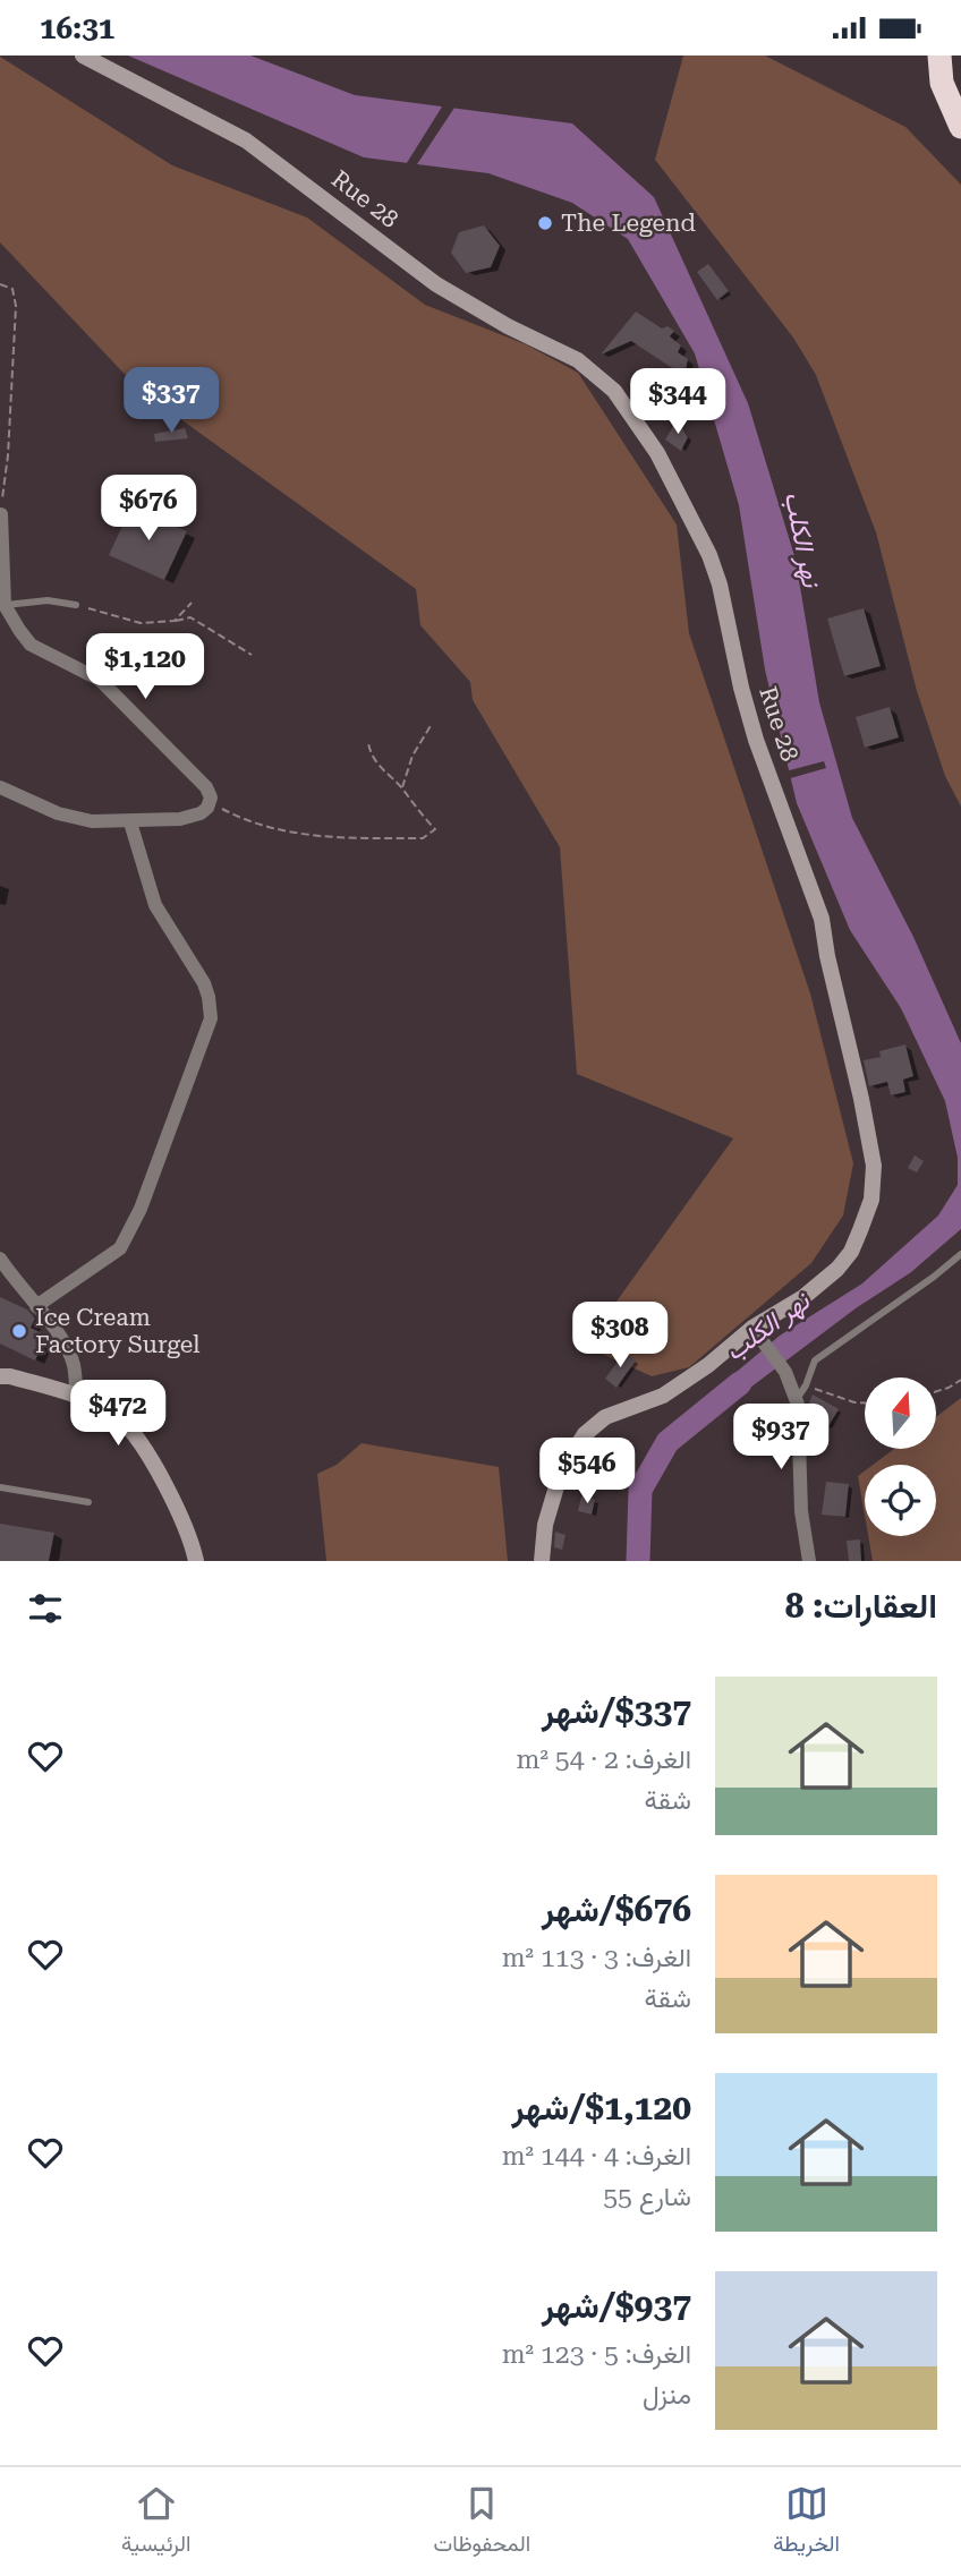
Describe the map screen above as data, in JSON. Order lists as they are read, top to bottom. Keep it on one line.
{"streets":{"street":["Rue 28"]},"water":["نهر الكلب"],"places":["The Legend","Ice Cream Factory Surgel"],"north":"top","page":{"status":"16:31","price":["$337","$344","$676","$1,120","$308","$472","$937","$546"],"heading":"العقارات: 8","list":[{"name":"$337/شهر","note":"الغرف: 2 · 54 m² · شقة"},{"name":"$676/شهر","note":"الغرف: 3 · 113 m² · شقة"},{"name":"$1,120/شهر","note":"الغرف: 4 · 144 m² · شارع 55"},{"name":"$937/شهر","note":"الغرف: 5 · 123 m² · منزل"}],"tabs":["الخريطة","المحفوظات","الرئيسية"]}}
